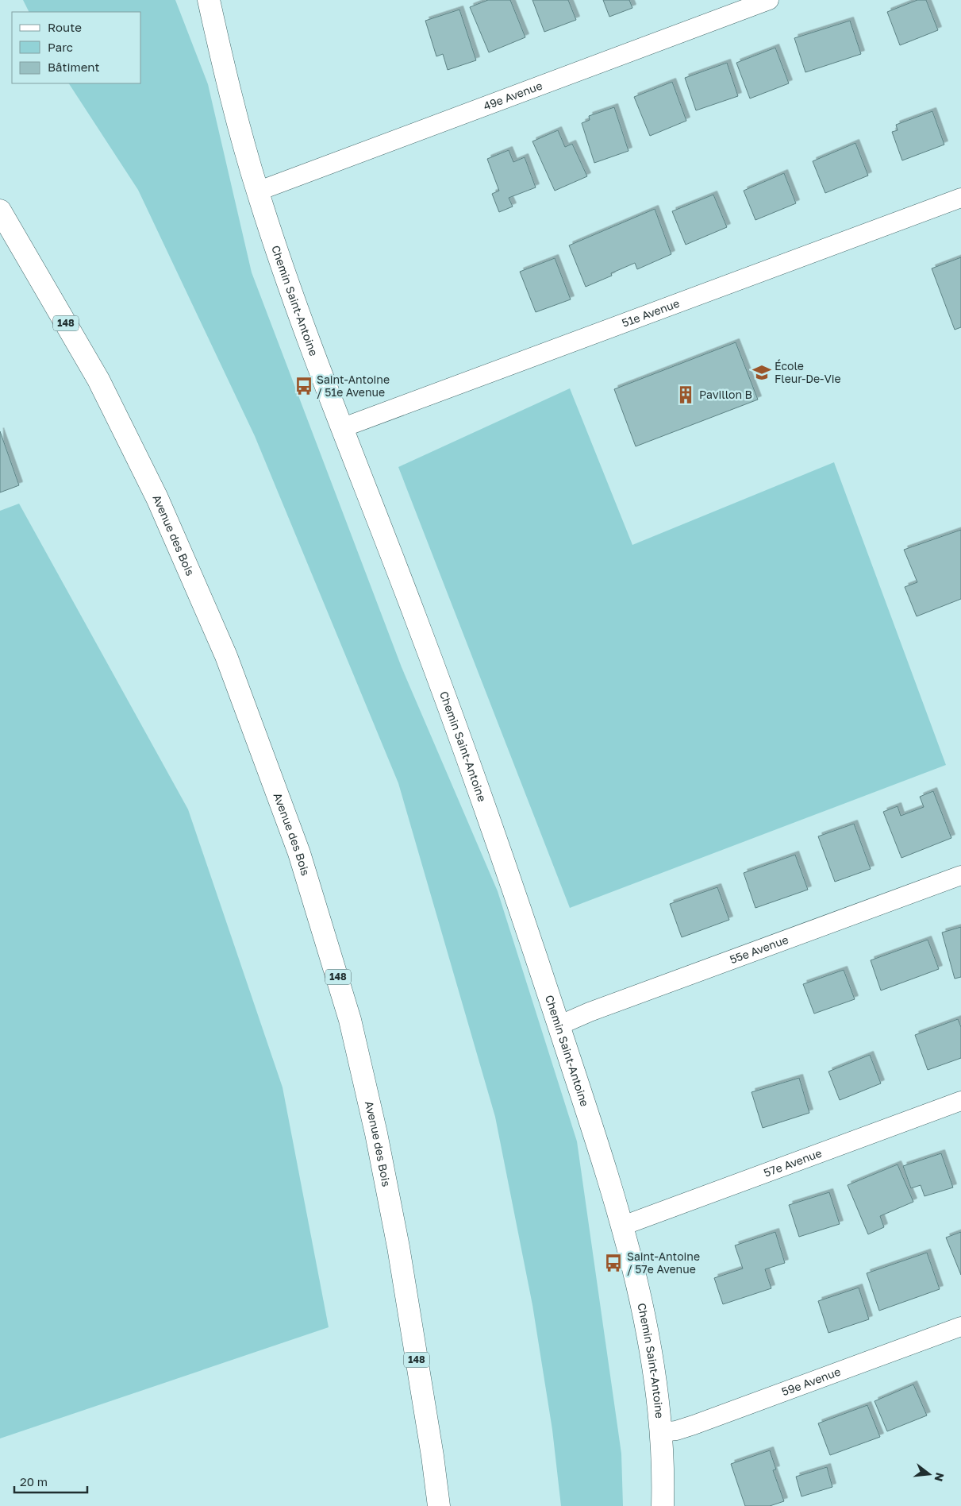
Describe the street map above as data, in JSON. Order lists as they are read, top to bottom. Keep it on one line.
{"streets":{"street":["49e Avenue","Chemin Saint-Antoine","51e Avenue","148","Avenue des Bois","55e Avenue","57e Avenue","59e Avenue"]},"crossings":[["49e Avenue","Chemin Saint-Antoine"],["Chemin Saint-Antoine","51e Avenue"],["Chemin Saint-Antoine","55e Avenue"],["Chemin Saint-Antoine","57e Avenue"],["Chemin Saint-Antoine","59e Avenue"]],"places":{"school or university":["École Fleur-De-Vie"],"bus stop":["Saint-Antoine / 51e Avenue","Saint-Antoine / 57e Avenue"],"building":["Pavillon B"]},"legend":["Route","Parc","Bâtiment"],"scale_bar":"20 m","north":"right"}
